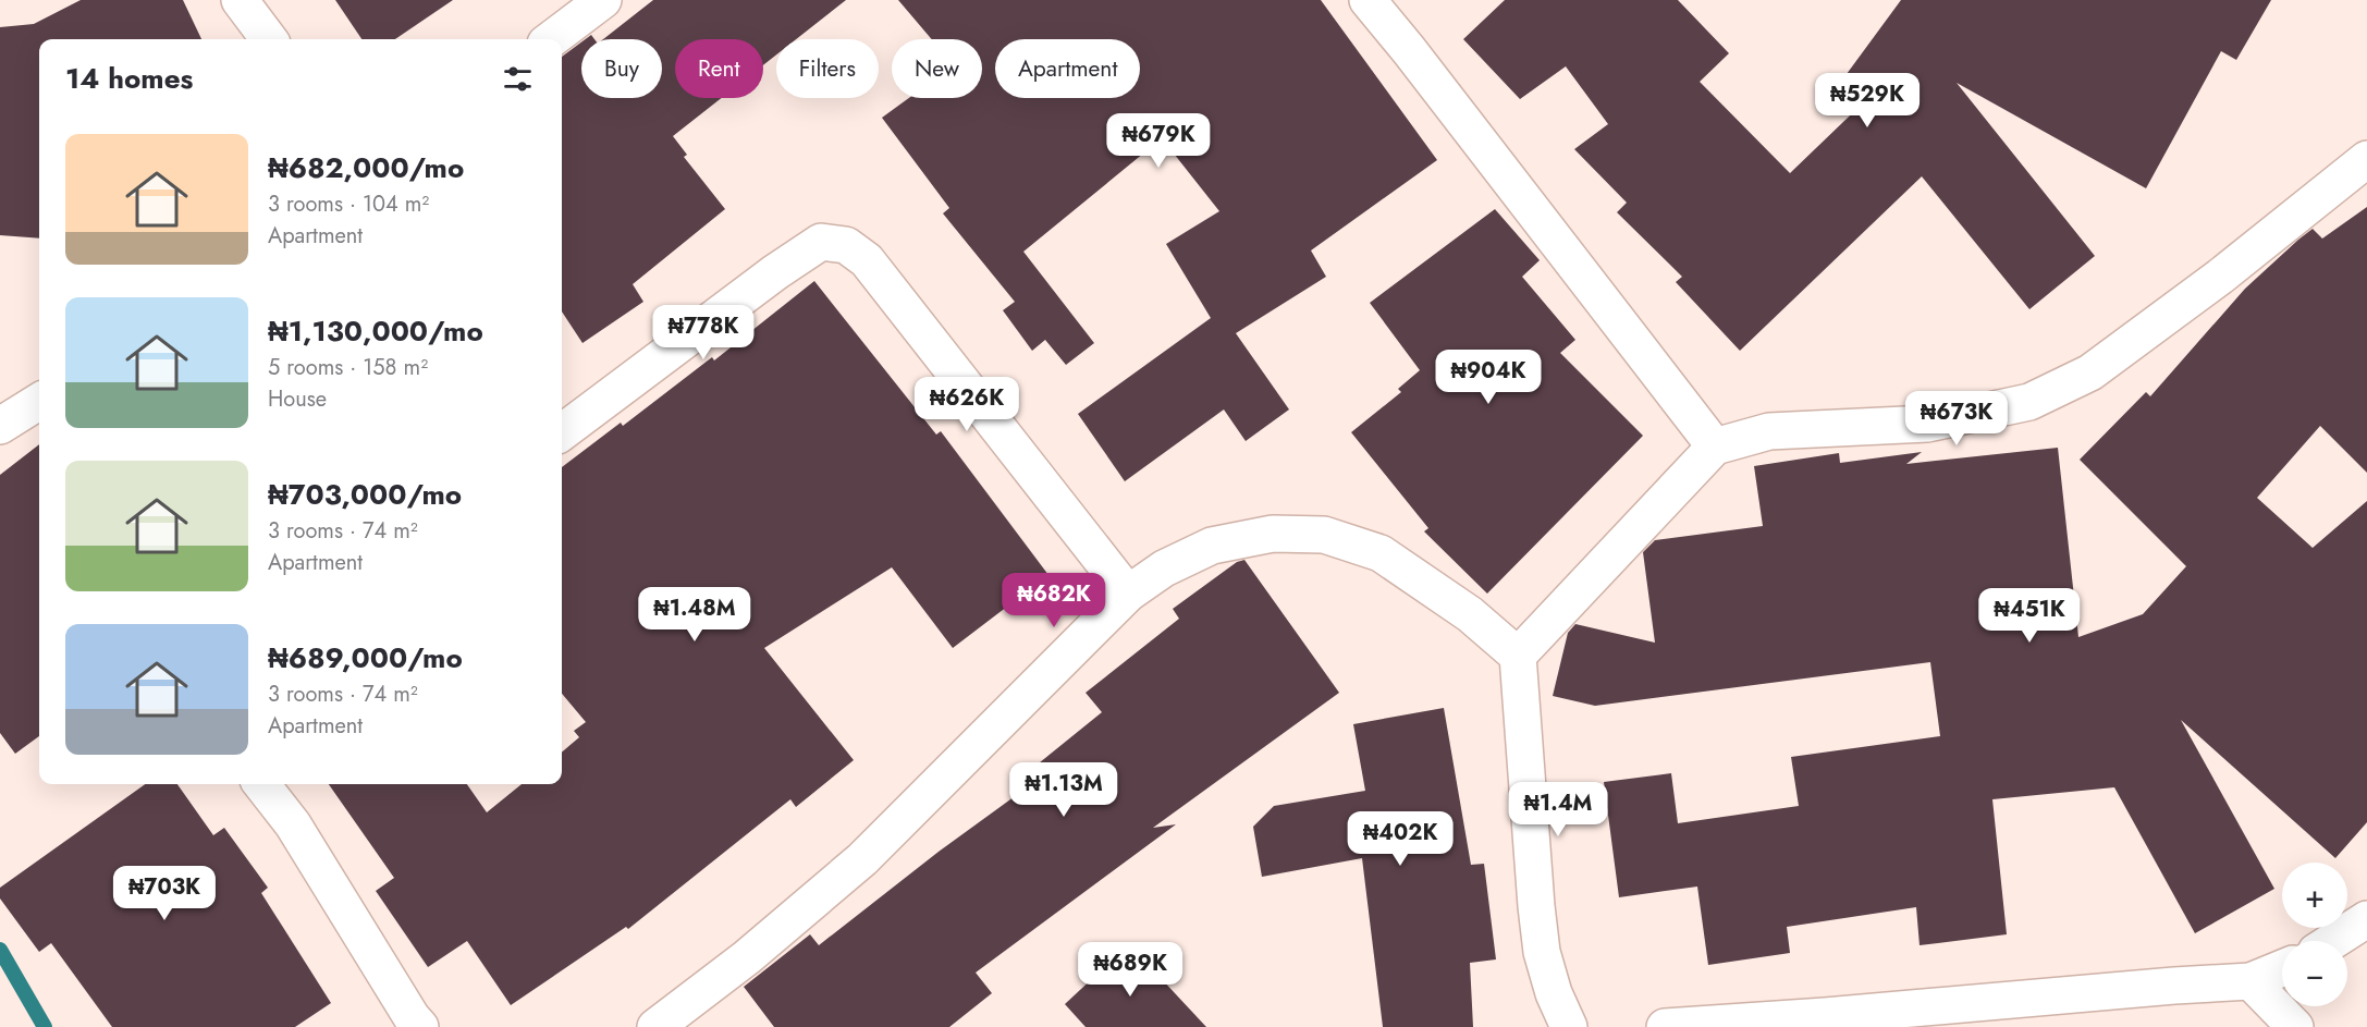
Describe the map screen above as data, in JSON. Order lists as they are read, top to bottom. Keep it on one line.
{"page":{"chip":["Buy","Rent","Filters","New","Apartment"],"heading":"14 homes","price":["₦529K","₦679K","₦778K","₦904K","₦626K","₦673K","₦682K","₦1.48M","₦451K","₦1.13M","₦1.4M","₦402K","₦703K","₦689K"],"list":[{"name":"₦682,000/mo","note":"3 rooms · 104 m² · Apartment"},{"name":"₦1,130,000/mo","note":"5 rooms · 158 m² · House"},{"name":"₦703,000/mo","note":"3 rooms · 74 m² · Apartment"},{"name":"₦689,000/mo","note":"3 rooms · 74 m² · Apartment"}],"map_buttons":["+","−"]}}
